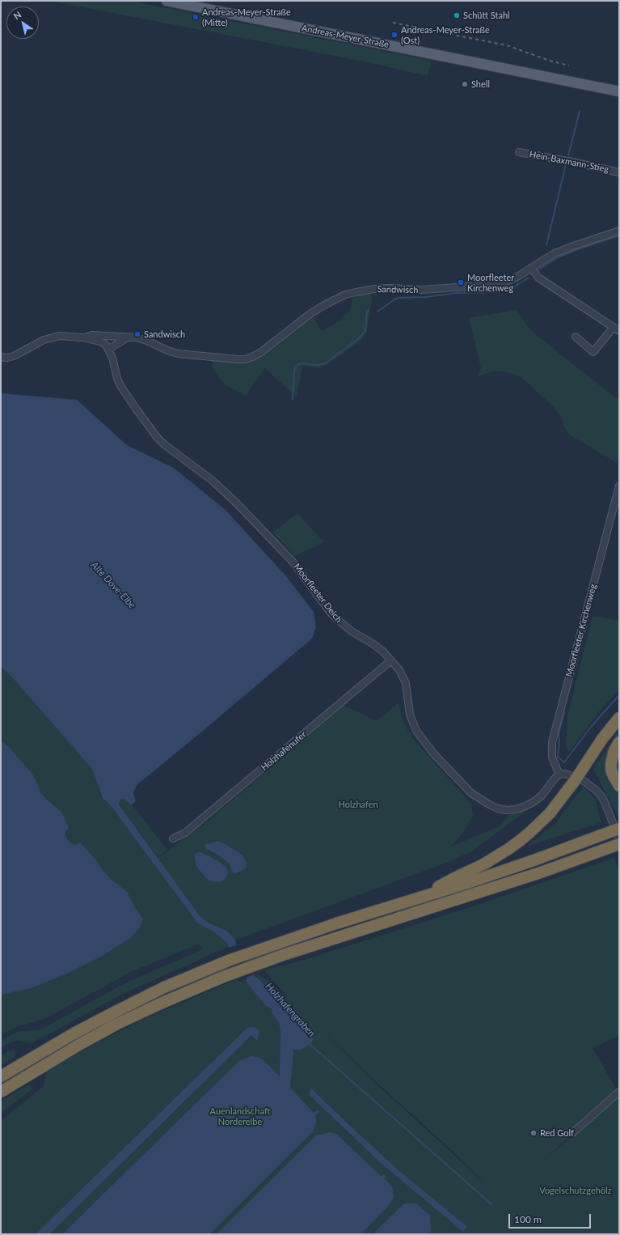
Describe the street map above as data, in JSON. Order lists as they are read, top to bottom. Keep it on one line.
{"streets":{"main road":["Andreas-Meyer-Straße"],"street":["Hein-Baxmann-Stieg","Sandwisch","Moorfleeter Deich","Moorfleeter Kirchenweg","Holzhafenufer"]},"crossings":[["Moorfleeter Deich","Moorfleeter Kirchenweg"],["Moorfleeter Deich","Holzhafenufer"]],"water":["Alte Dove-Elbe","Holzhafengraben"],"parks":["Holzhafen","Auenlandschaft Norderelbe","Vogelschutzgehölz"],"places":["Schütt Stahl","Andreas-Meyer-Straße (Mitte)","Andreas-Meyer-Straße (Ost)","Shell","Moorfleeter Kirchenweg","Sandwisch","Red Golf"],"scale_bar":"100 m","north":"top left"}
